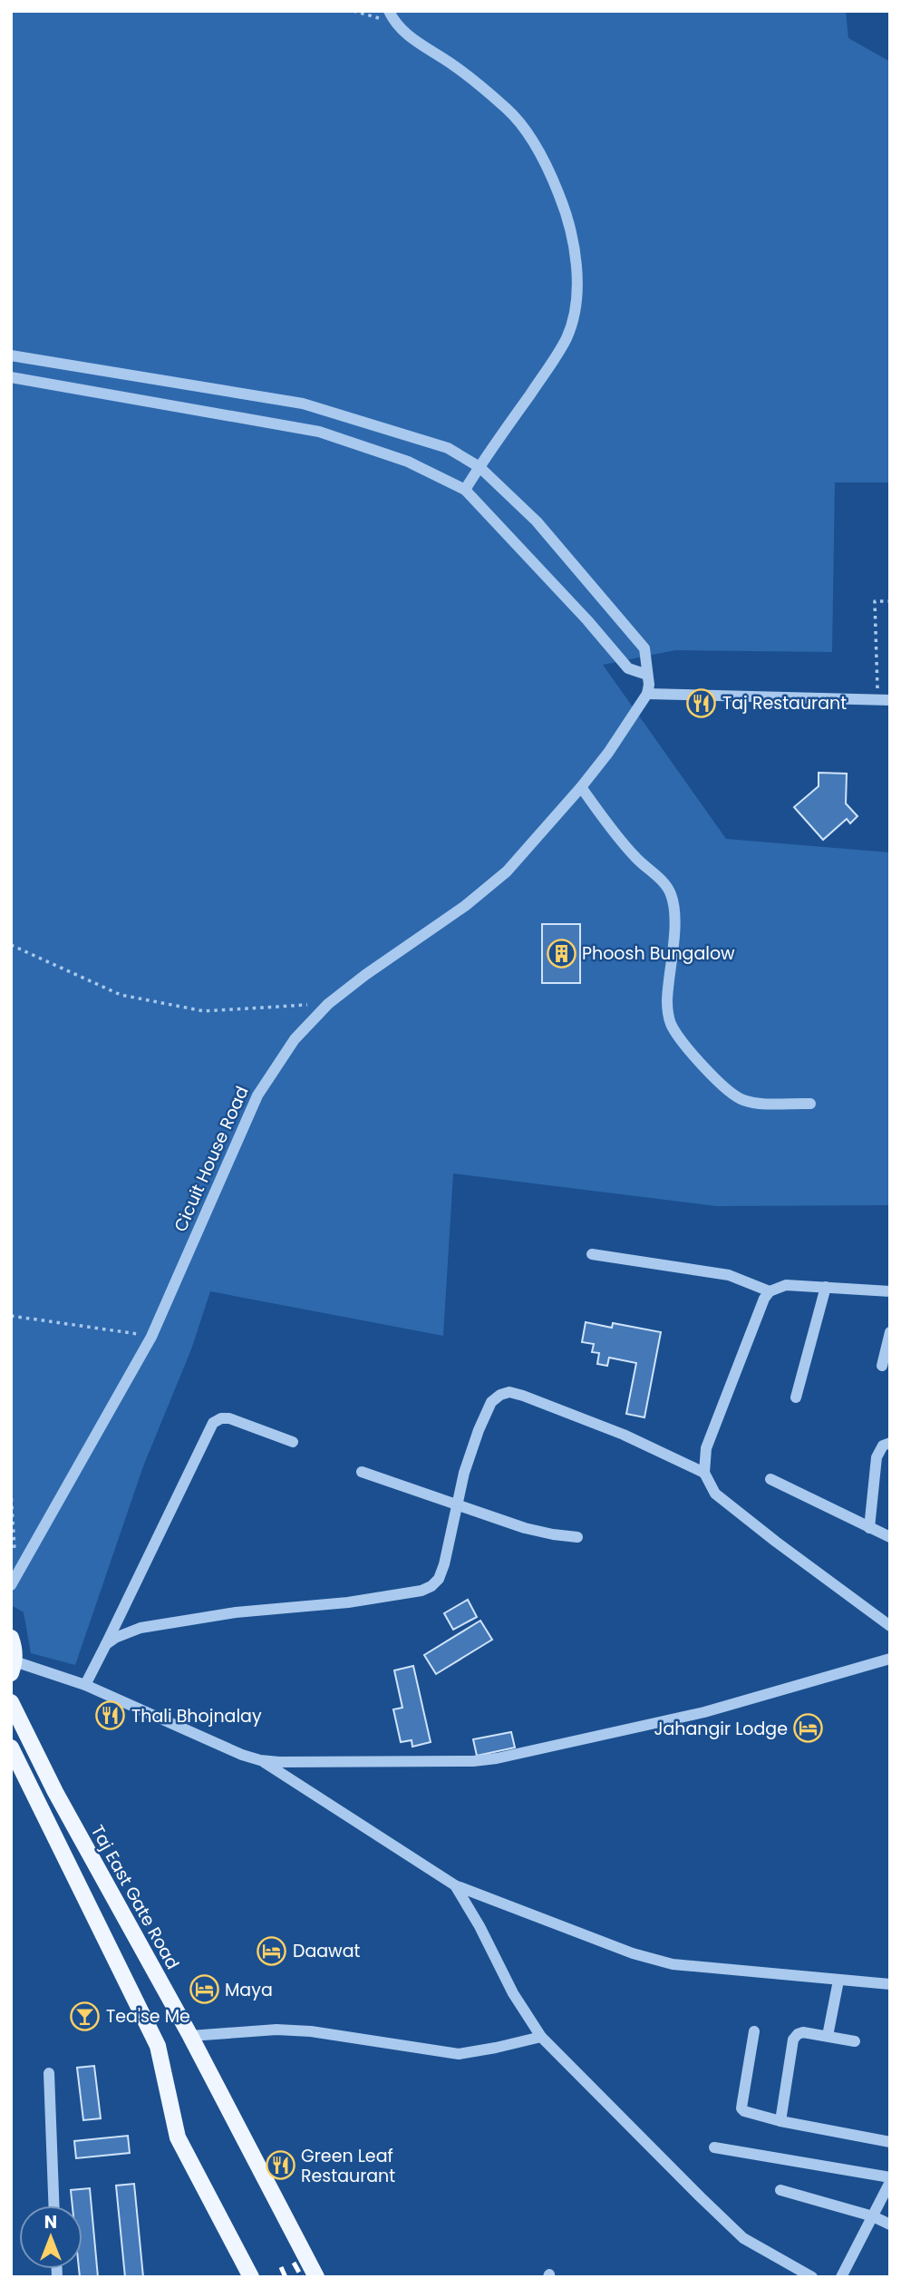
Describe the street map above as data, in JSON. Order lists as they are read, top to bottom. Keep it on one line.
{"streets":{"main road":["Taj East Gate Road"],"street":["Cicuit House Road"]},"places":{"restaurant":["Taj Restaurant","Thali Bhojnalay","Green Leaf Restaurant"],"building":["Phoosh Bungalow"],"hotel":["Jahangir Lodge","Daawat","Maya"],"bar":["Tea'se Me"]},"north":"top"}
